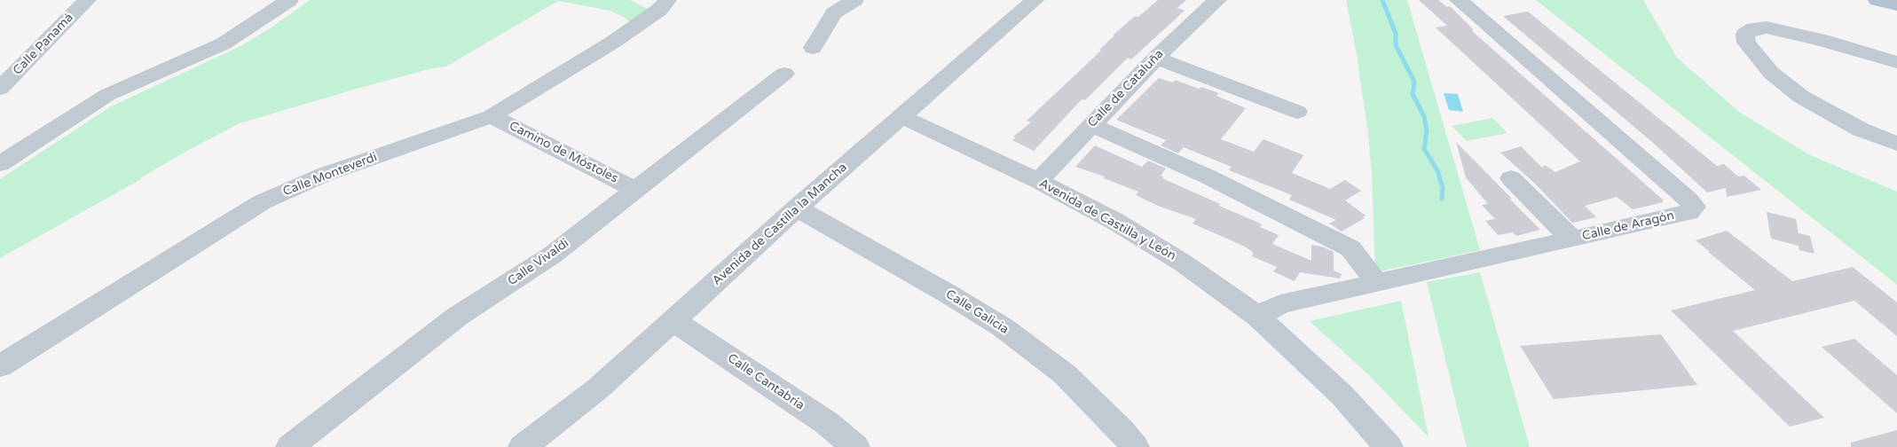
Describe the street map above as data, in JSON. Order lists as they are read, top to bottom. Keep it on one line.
{"streets":{"street":["Calle Panamá","Calle de Cataluña","Camino de Móstoles","Calle Monteverdi","Avenida de Castilla y León","Avenida de Castilla la Mancha","Calle de Aragón","Calle Vivaldi","Calle Galicia","Calle Cantabria"]},"crossings":[["Calle de Cataluña","Avenida de Castilla y León"],["Camino de Móstoles","Calle Monteverdi"],["Camino de Móstoles","Calle Vivaldi"],["Avenida de Castilla y León","Avenida de Castilla la Mancha"],["Avenida de Castilla y León","Calle de Aragón"],["Avenida de Castilla la Mancha","Calle Galicia"],["Avenida de Castilla la Mancha","Calle Cantabria"]]}
